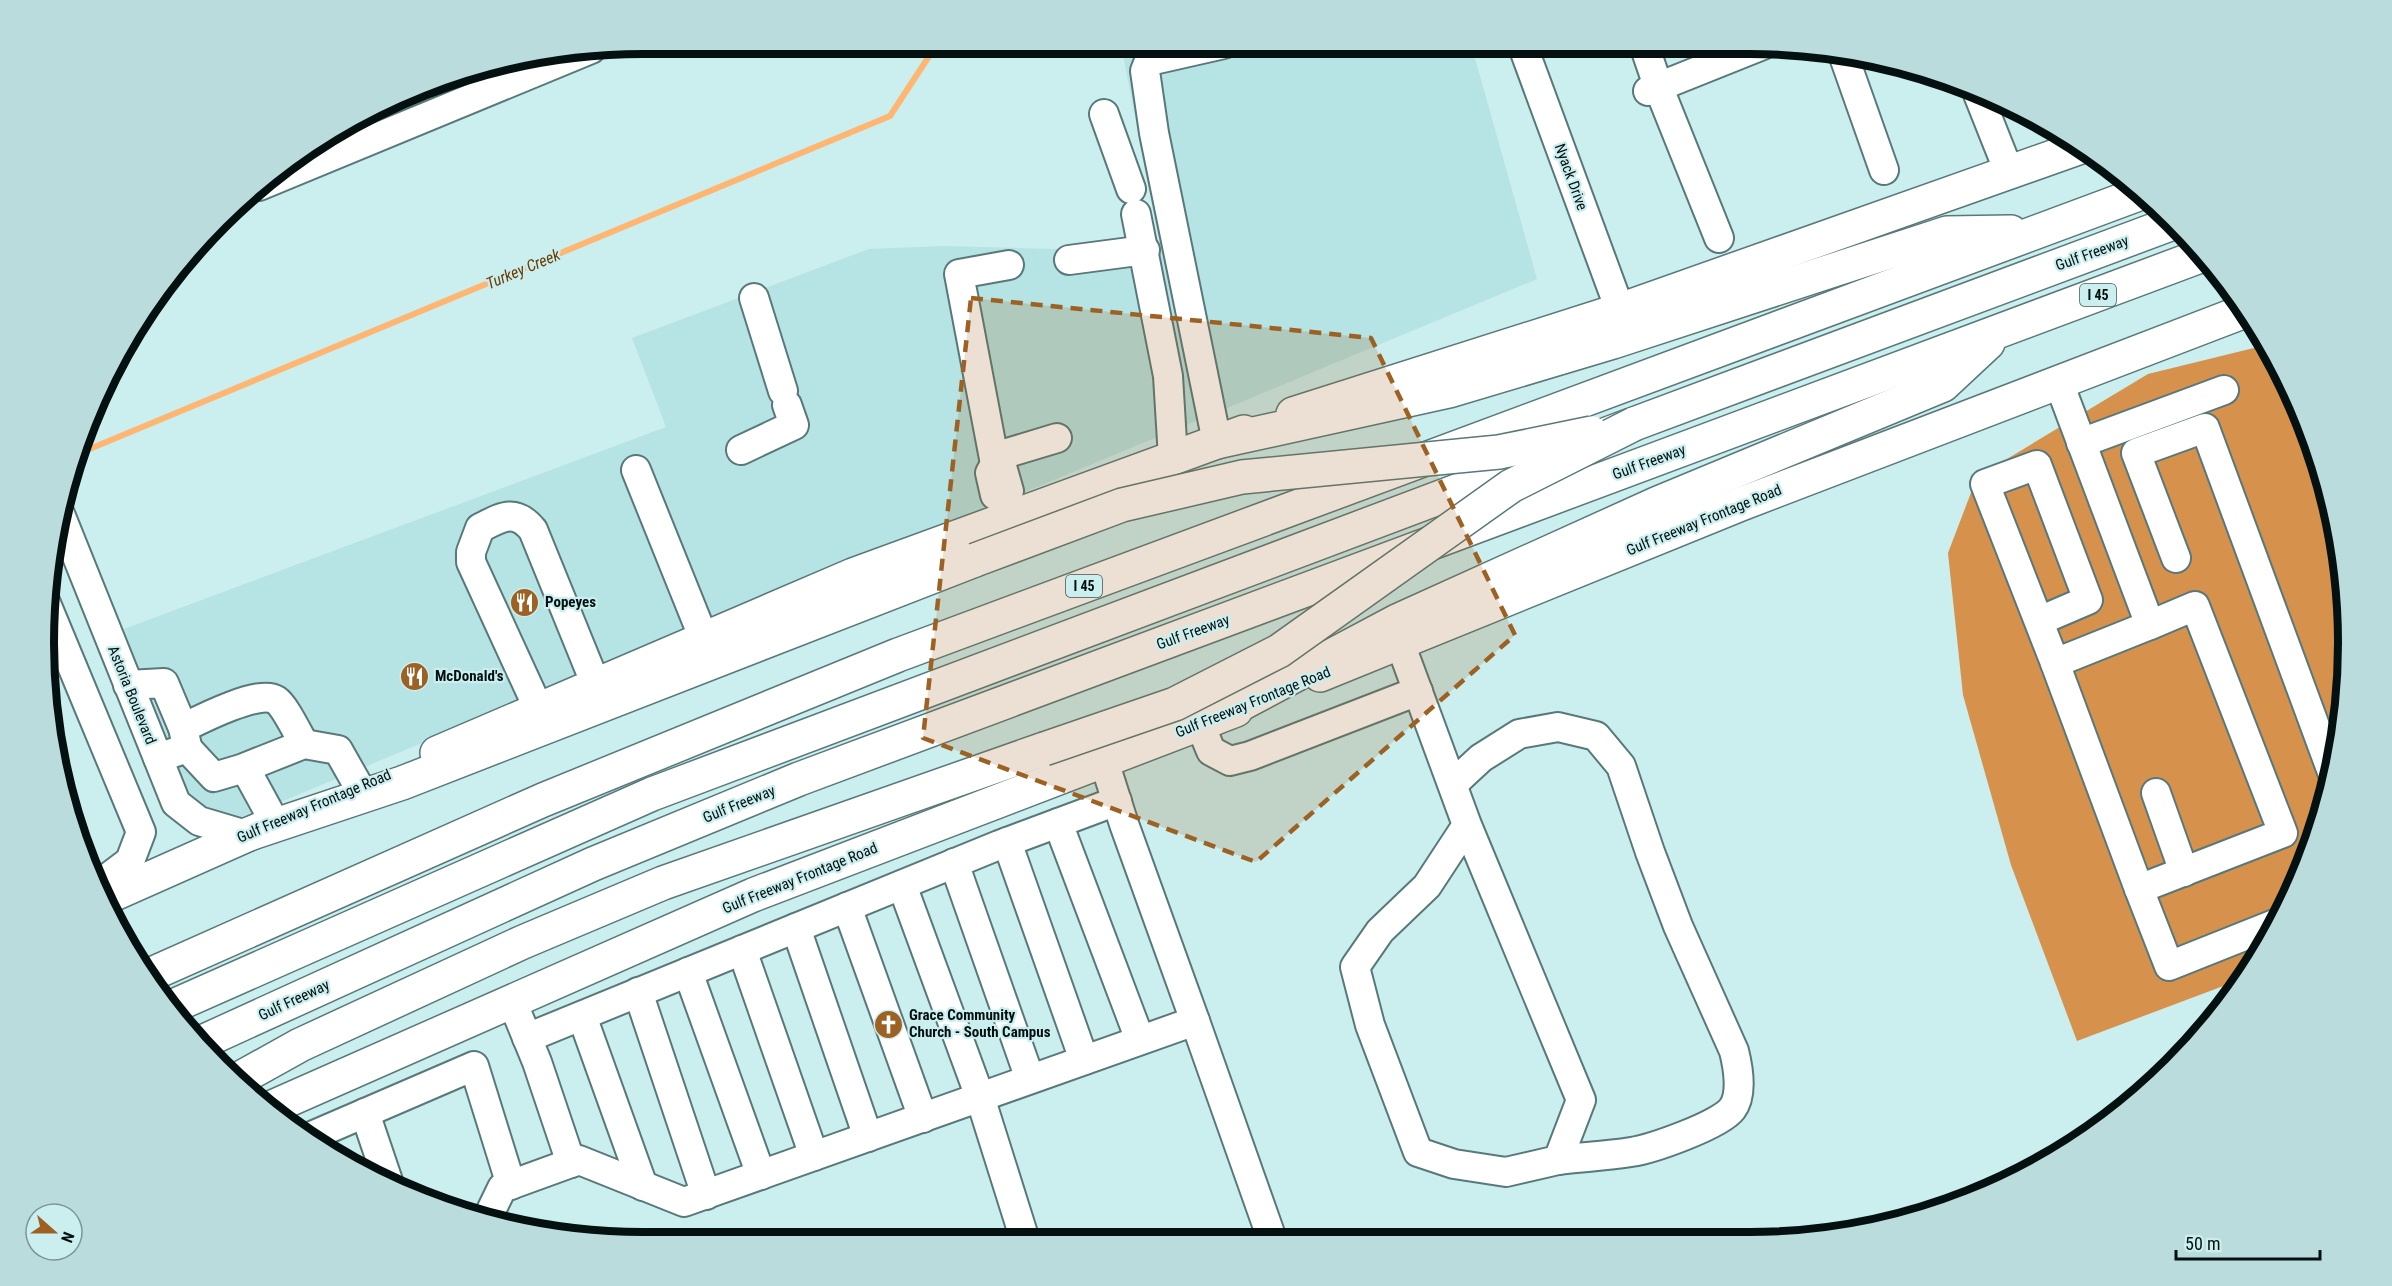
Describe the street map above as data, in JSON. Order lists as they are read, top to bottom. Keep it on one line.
{"streets":{"main road":["Gulf Freeway","I 45","Gulf Freeway Frontage Road"],"street":["Nyack Drive","Astoria Boulevard"]},"crossings":[["Nyack Drive","Gulf Freeway Frontage Road"],["Gulf Freeway Frontage Road","Astoria Boulevard"]],"water":["Turkey Creek"],"places":{"restaurant":["Popeyes","McDonald's"],"church":["Grace Community Church - South Campus"]},"scale_bar":"50 m","north":"right"}
